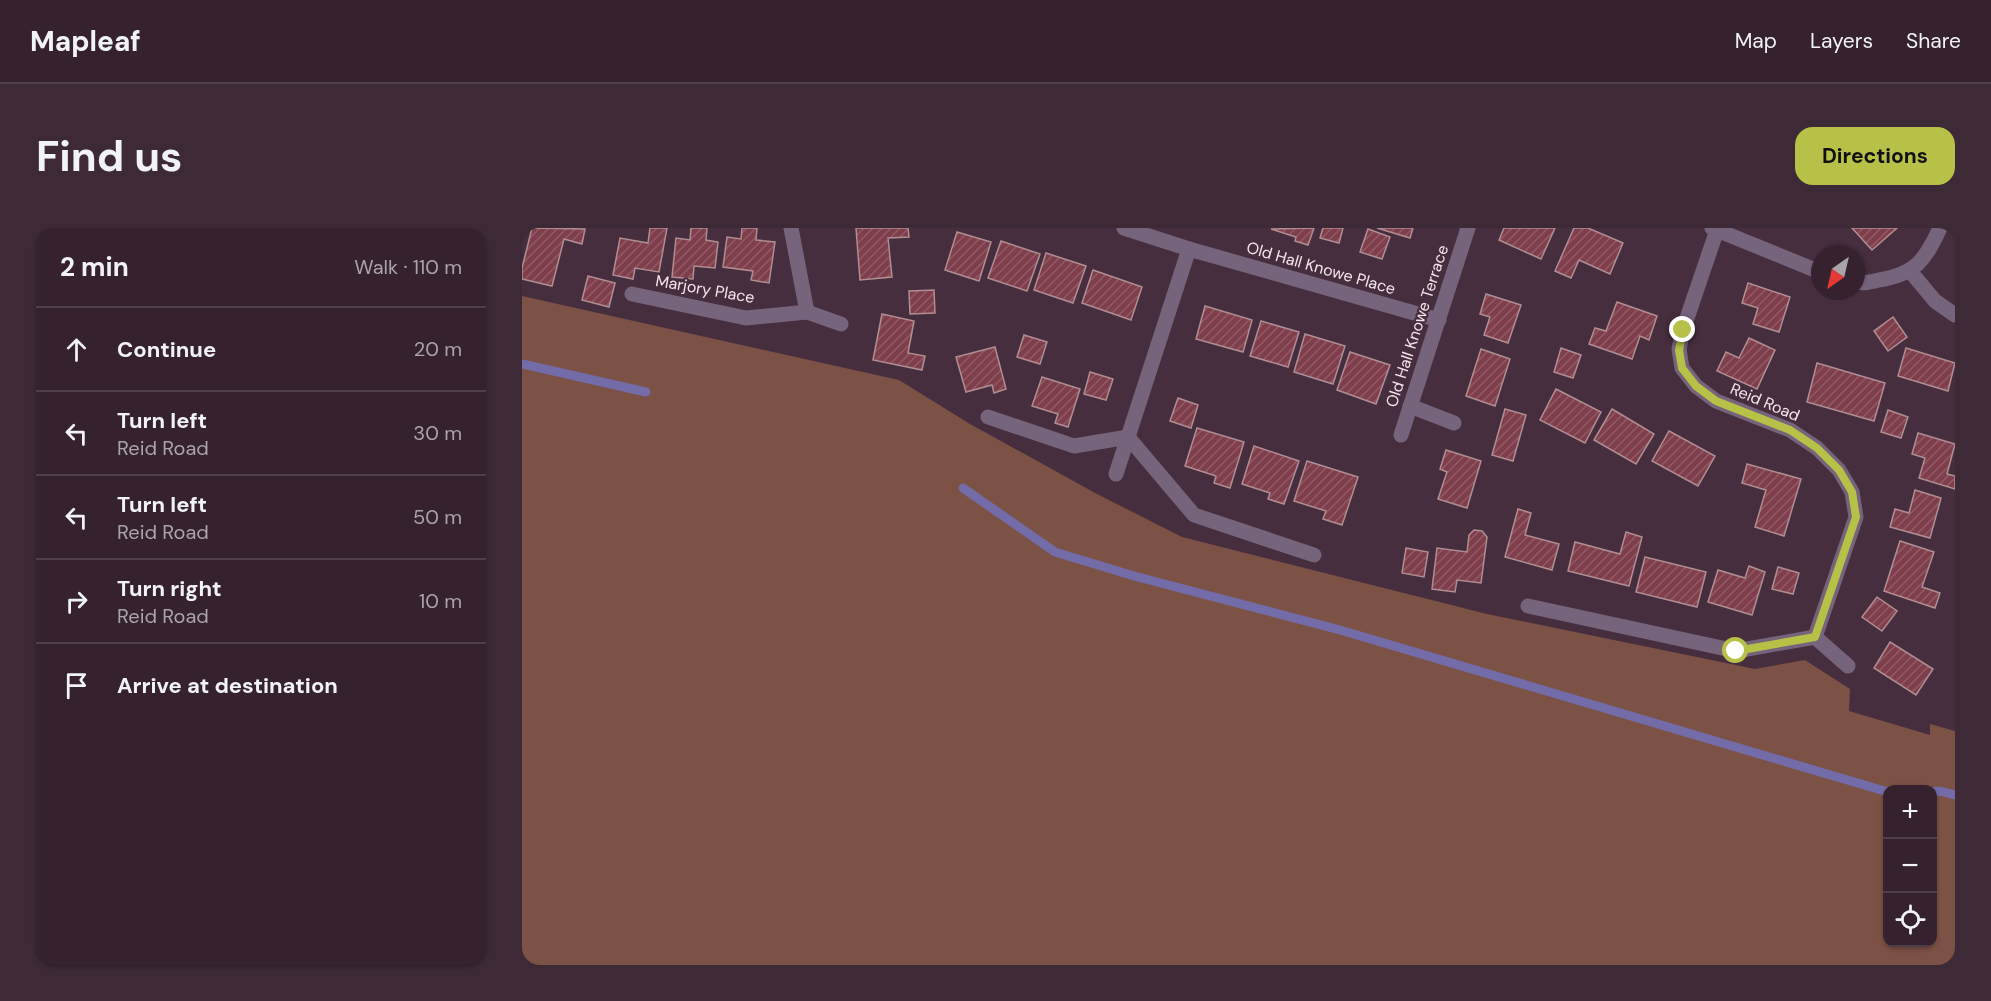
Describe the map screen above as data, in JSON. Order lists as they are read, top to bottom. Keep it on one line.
{"streets":{"street":["Old Hall Knowe Place","Marjory Place","Old Hall Knowe Terrace","Reid Road"]},"crossings":[["Old Hall Knowe Place","Old Hall Knowe Terrace"]],"north":"bottom left","page":{"header":"Mapleaf","nav":["Map","Layers","Share"],"buttons":"Directions","title":"Find us","heading":["2 min","Walk · 110 m"],"list":[["Continue","20 m"],["Turn left","Reid Road","30 m"],["Turn left","Reid Road","50 m"],["Turn right","Reid Road","10 m"],"Arrive at destination"],"map_buttons":["+","−"]}}
